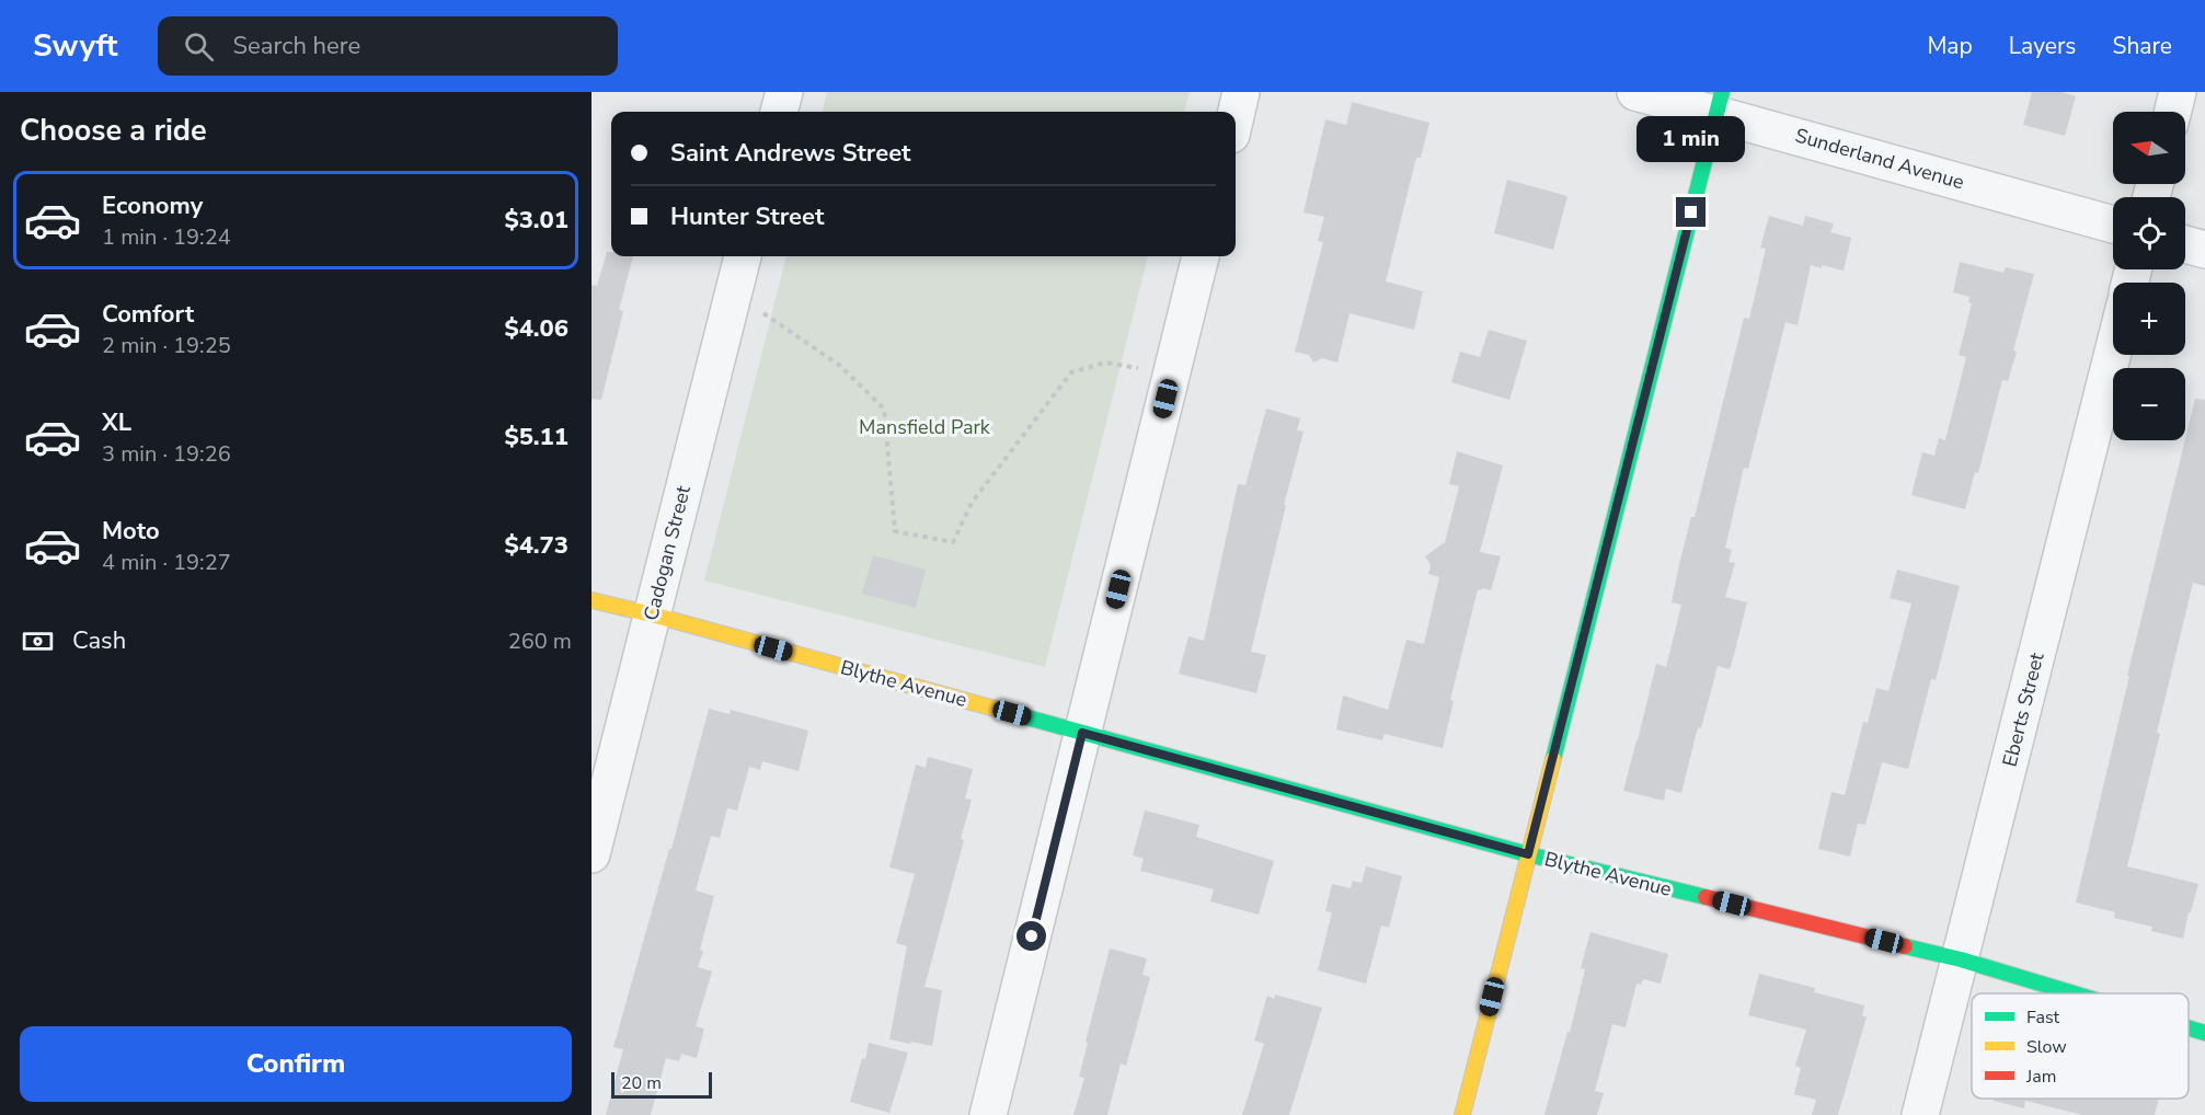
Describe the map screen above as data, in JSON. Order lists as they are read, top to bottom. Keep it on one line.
{"streets":{"street":["Sunderland Avenue","Cadogan Street","Blythe Avenue","Eberts Street"]},"crossings":[["Cadogan Street","Blythe Avenue"],["Blythe Avenue","Eberts Street"]],"parks":["Mansfield Park"],"legend":["Fast","Slow","Jam"],"scale_bar":"20 m","north":"left","page":{"header":"Swyft","search":"Search here","nav":["Map","Layers","Share"],"heading":"Choose a ride","map_buttons":["+","−"],"banner":["Saint Andrews Street","Hunter Street"],"bubble":"1 min","list":[{"name":"Economy","note":"1 min · 19:24","value":"$3.01"},{"name":"Comfort","note":"2 min · 19:25","value":"$4.06"},{"name":"XL","note":"3 min · 19:26","value":"$5.11"},{"name":"Moto","note":"4 min · 19:27","value":"$4.73"}],"pay":["Cash","260 m"],"buttons":"Confirm","scale":"20 m"}}
